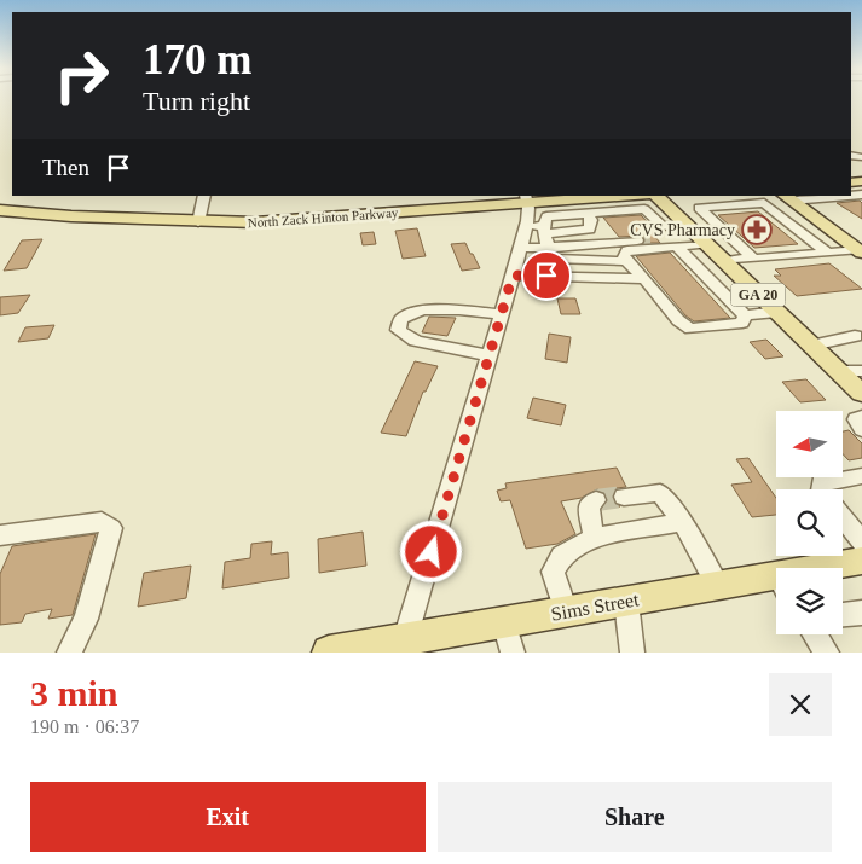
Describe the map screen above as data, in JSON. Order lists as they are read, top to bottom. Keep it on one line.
{"streets":{"main road":["North Zack Hinton Parkway","GA 20","Sims Street"]},"places":{"pharmacy":["CVS Pharmacy"]},"north":"left","page":{"turn":["170 m","Turn right"],"then":"Then","heading":["3 min","190 m · 06:37"],"buttons":["Exit","Share"]}}
